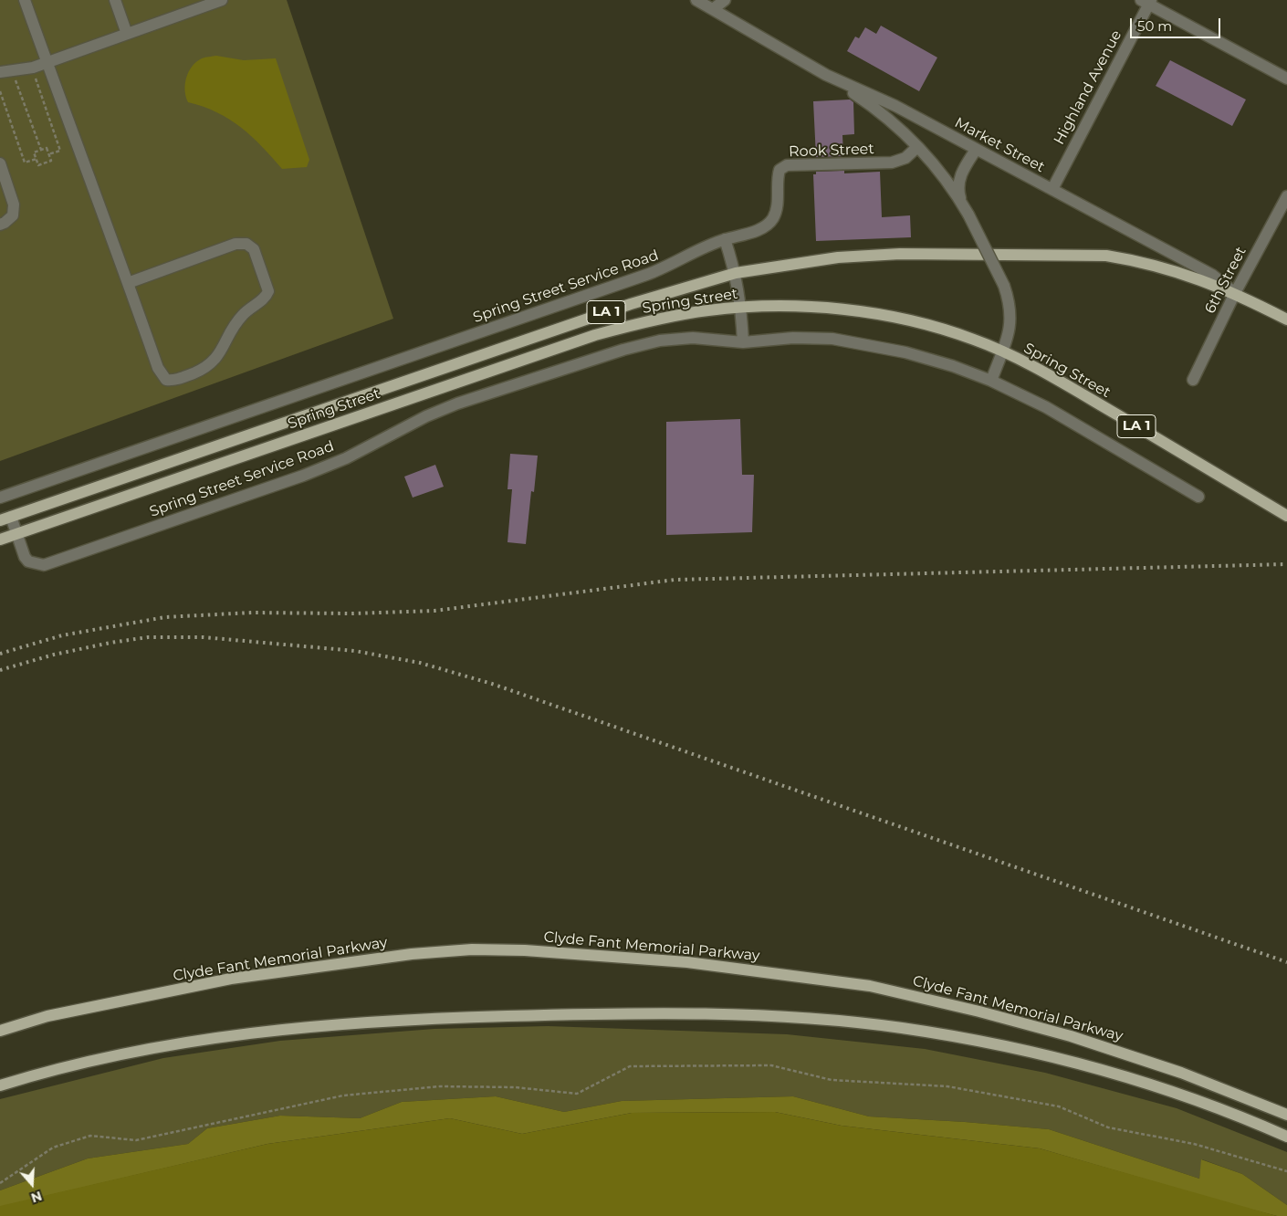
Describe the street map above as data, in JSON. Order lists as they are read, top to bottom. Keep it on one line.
{"streets":{"main road":["Market Street","Spring Street","LA 1","Clyde Fant Memorial Parkway"],"street":["Highland Avenue","Rook Street","6th Street","Spring Street Service Road"]},"crossings":[["Highland Avenue","Market Street"],["Market Street","6th Street"],["Market Street","Spring Street"],["Rook Street","Spring Street Service Road"],["6th Street","Spring Street"],["Spring Street Service Road","Spring Street"]],"scale_bar":"50 m","north":"bottom"}
